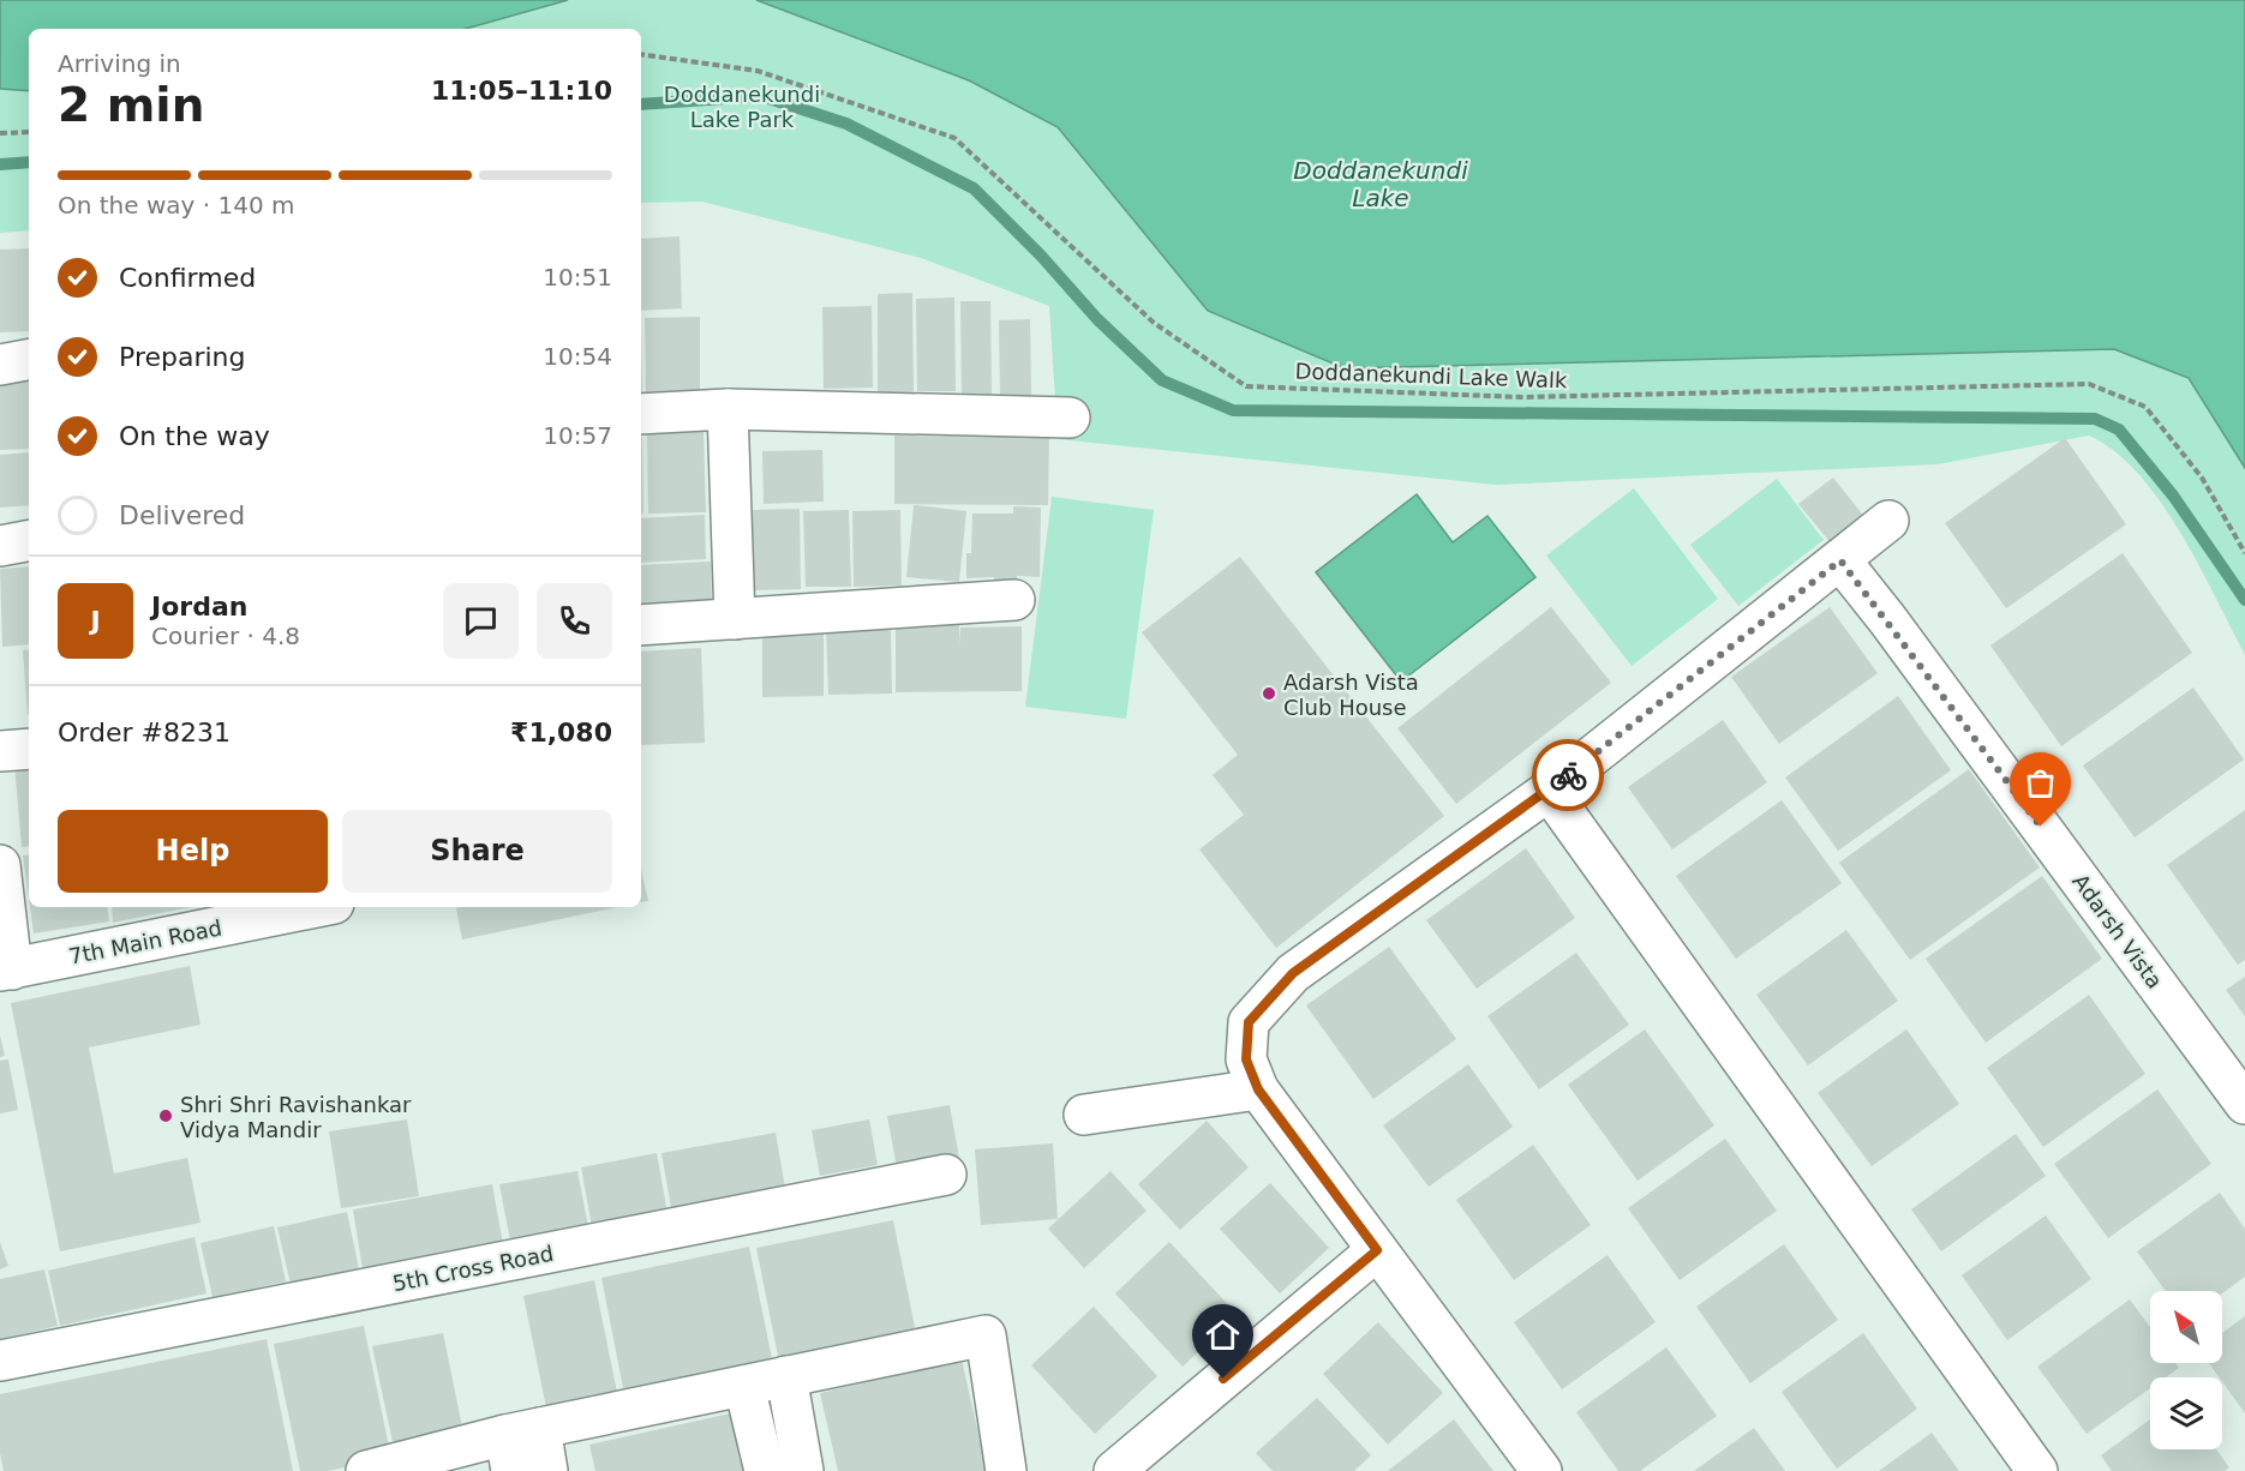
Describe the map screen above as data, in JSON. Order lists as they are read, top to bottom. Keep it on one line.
{"streets":{"street":["Adarsh Vista","7th Main Road","5th Cross Road"],"path":["Doddanekundi Lake Walk"]},"water":["Doddanekundi Lake"],"parks":["Doddanekundi Lake Park"],"places":["Adarsh Vista Club House","Shri Shri Ravishankar Vidya Mandir"],"north":"top left","page":{"heading":["2 min","Arriving in","11:05–11:10"],"panel":["Jordan","Courier · 4.8","Order #8231","₹1,080"],"bar":"On the way · 140 m","list":[["Confirmed","10:51"],["Preparing","10:54"],["On the way","10:57"],"Delivered"],"round":"J","buttons":["Help","Share"]}}
